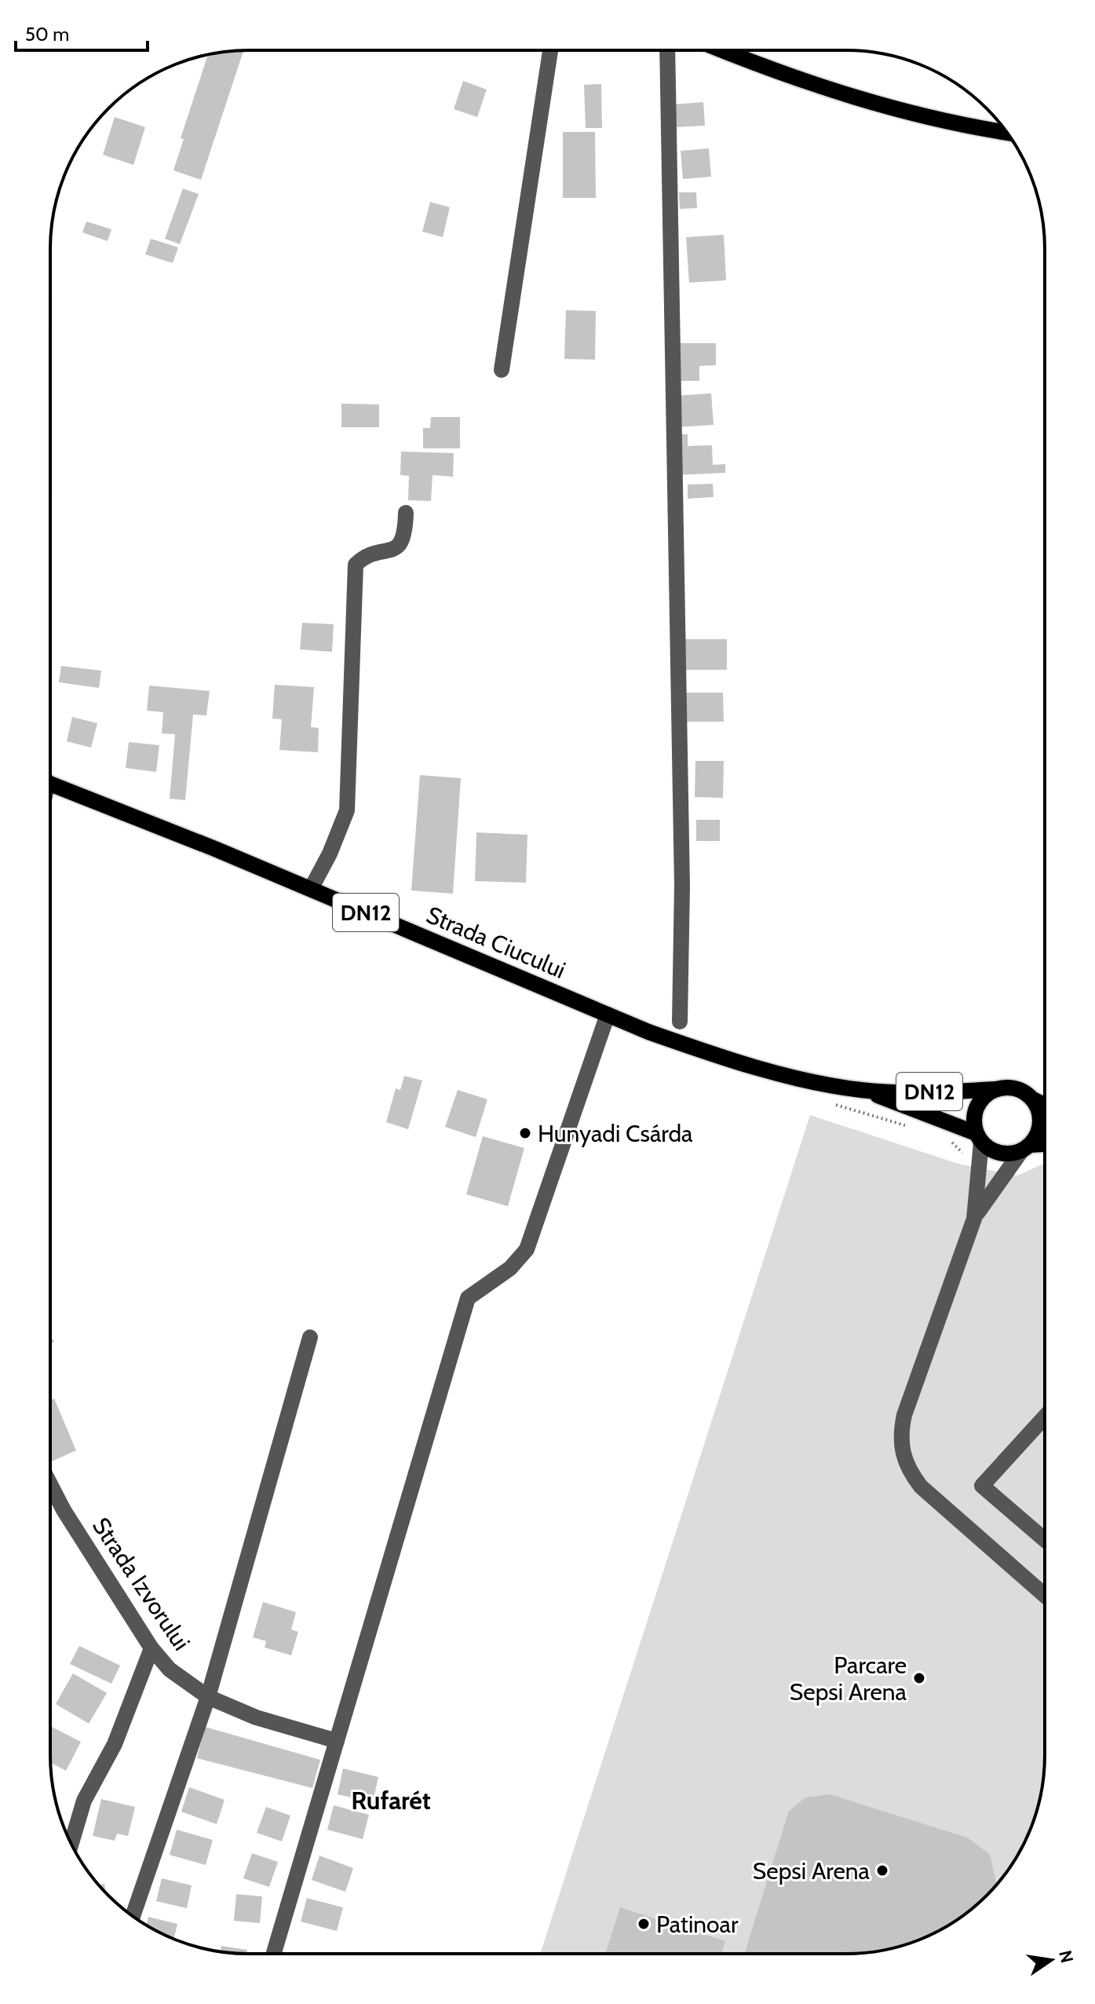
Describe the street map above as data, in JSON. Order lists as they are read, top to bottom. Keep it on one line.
{"streets":{"main road":["DN12","Strada Ciucului"],"street":["Strada Izvorului"]},"crossings":[["DN12","Strada Ciucului"]],"districts":["Rufarét"],"places":["Hunyadi Csárda","Parcare Sepsi Arena","Sepsi Arena","Patinoar"],"scale_bar":"50 m","north":"right"}
